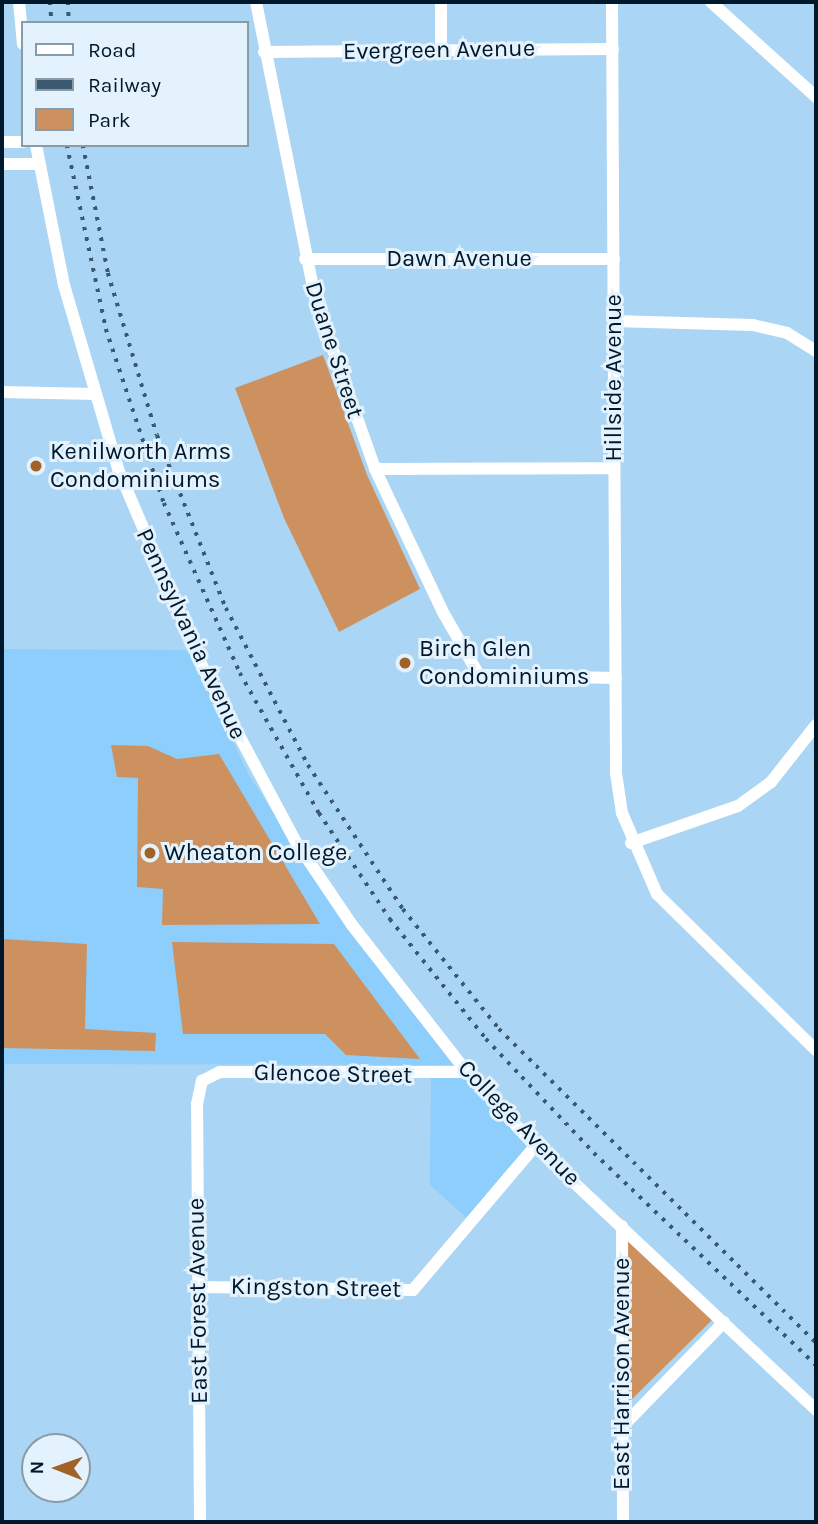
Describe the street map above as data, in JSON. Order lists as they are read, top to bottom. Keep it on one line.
{"streets":{"street":["Evergreen Avenue","Dawn Avenue","Duane Street","Hillside Avenue","Pennsylvania Avenue","Glencoe Street","College Avenue","Kingston Street","East Forest Avenue","East Harrison Avenue"]},"crossings":[["Evergreen Avenue","Duane Street"],["Evergreen Avenue","Hillside Avenue"],["Dawn Avenue","Duane Street"],["Dawn Avenue","Hillside Avenue"],["Duane Street","Hillside Avenue"],["Pennsylvania Avenue","College Avenue"],["Glencoe Street","College Avenue"],["Glencoe Street","East Forest Avenue"],["College Avenue","Kingston Street"],["College Avenue","East Harrison Avenue"],["Kingston Street","East Forest Avenue"]],"places":["Kenilworth Arms Condominiums","Birch Glen Condominiums","Wheaton College"],"legend":["Road","Railway","Park"],"north":"left"}
